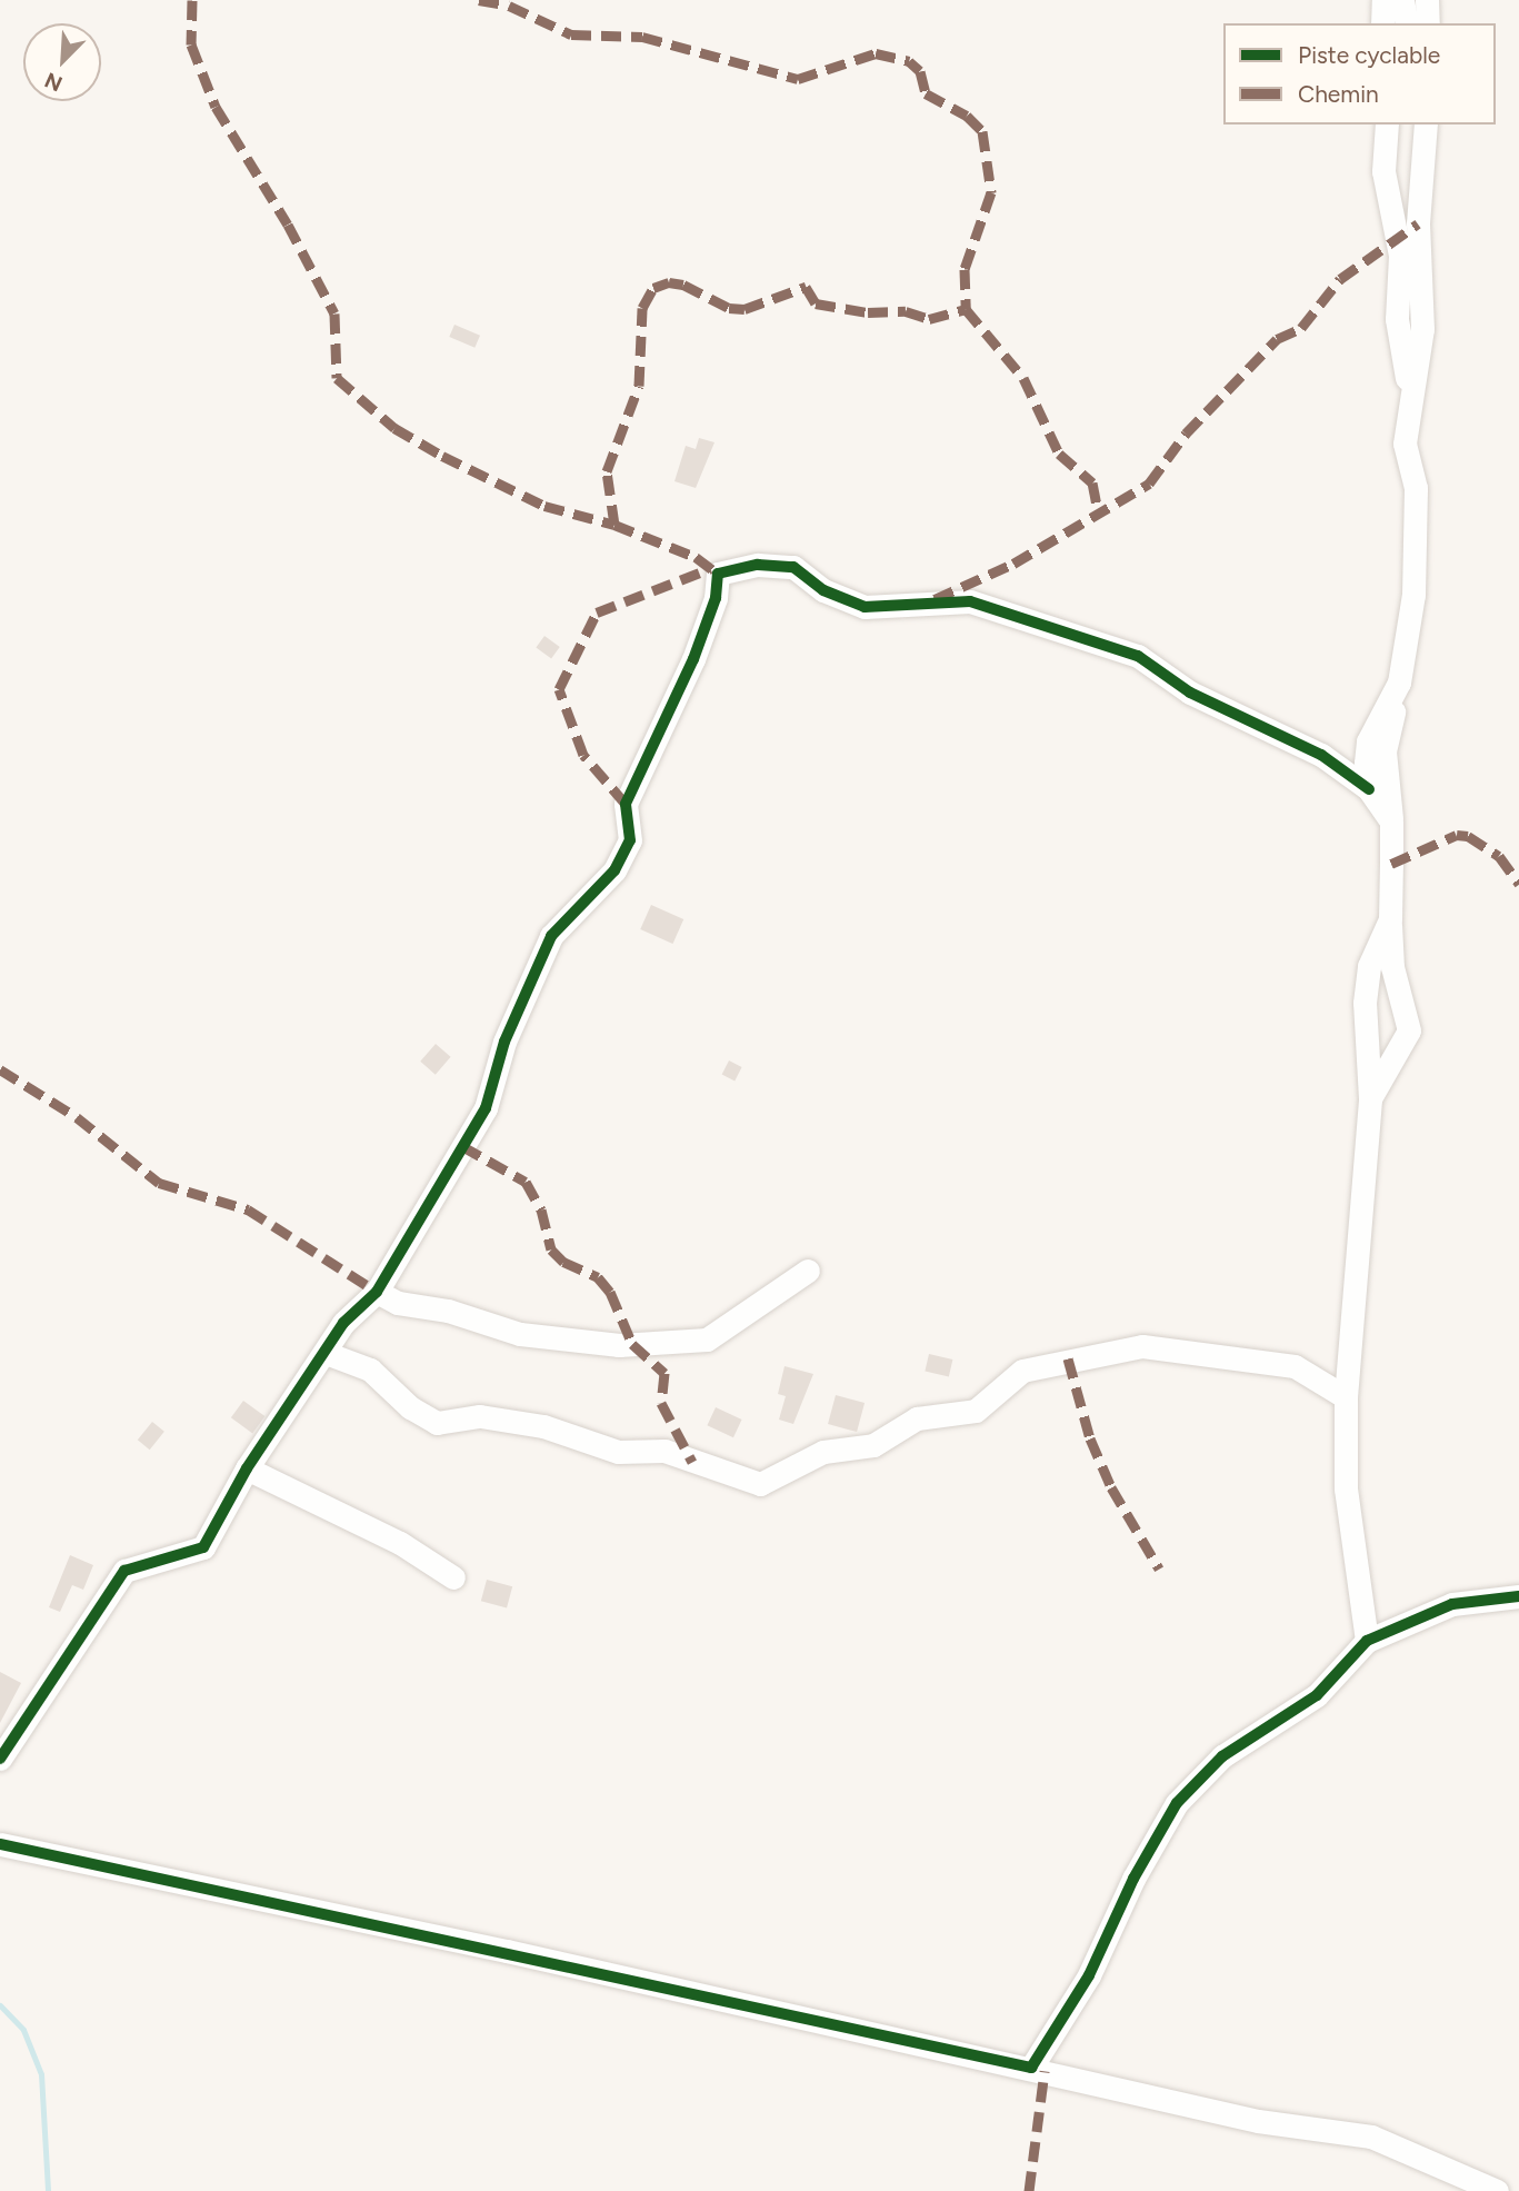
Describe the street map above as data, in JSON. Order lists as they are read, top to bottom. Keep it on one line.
{"legend":["Piste cyclable","Chemin"],"north":"bottom left"}
